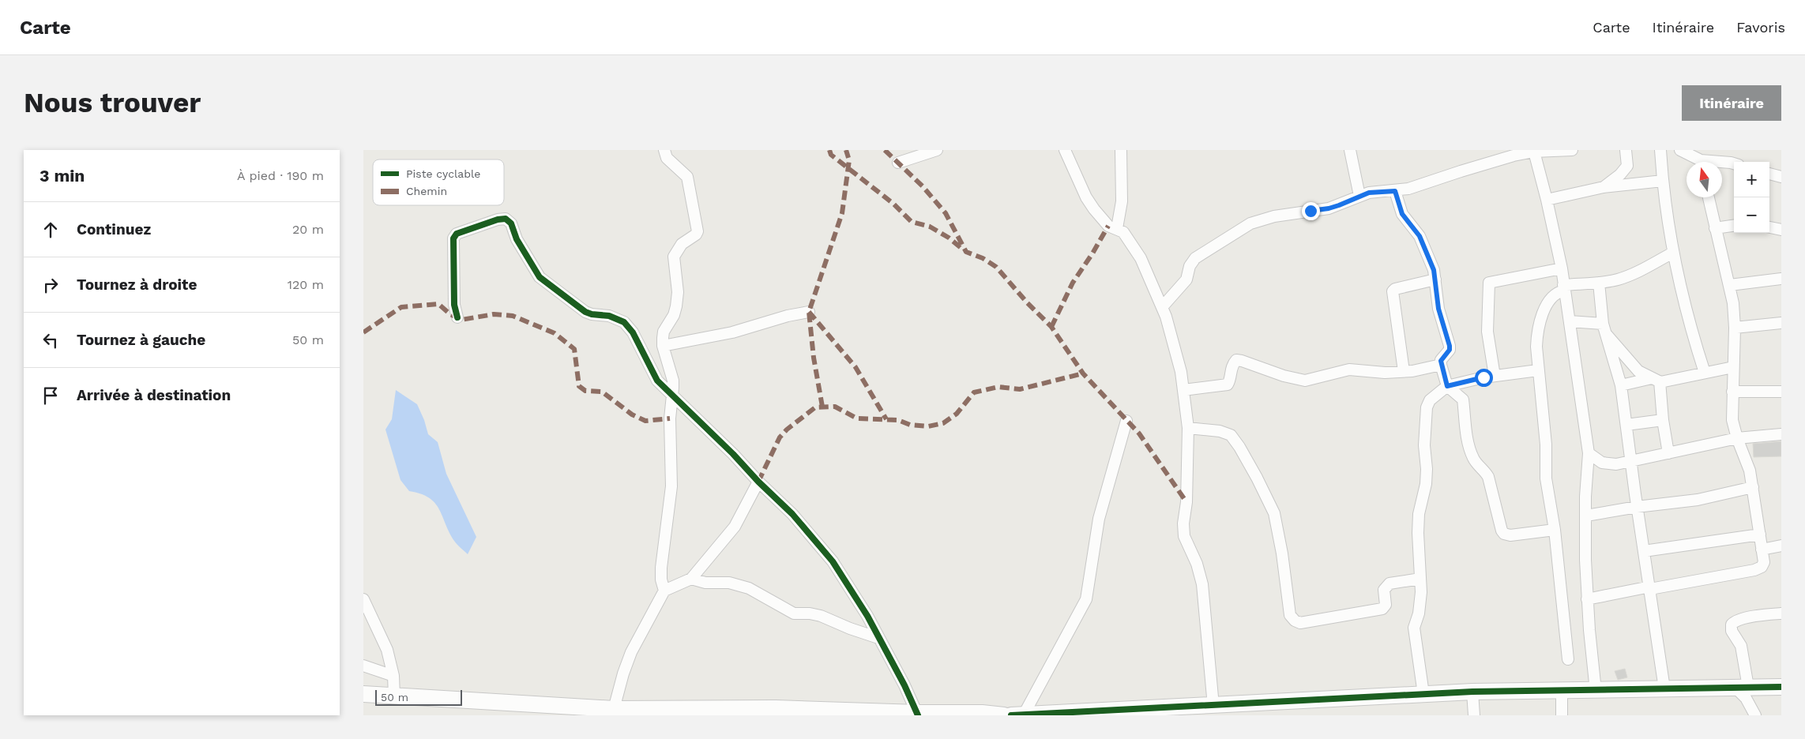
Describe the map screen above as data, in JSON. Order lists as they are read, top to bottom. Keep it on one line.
{"legend":["Piste cyclable","Chemin"],"scale_bar":"50 m","north":"top","page":{"header":"Carte","nav":["Carte","Itinéraire","Favoris"],"buttons":"Itinéraire","title":"Nous trouver","heading":["3 min","À pied · 190 m"],"map_buttons":["+","−"],"list":[["Continuez","20 m"],["Tournez à droite","120 m"],["Tournez à gauche","50 m"],"Arrivée à destination"],"scale":"50 m"}}
